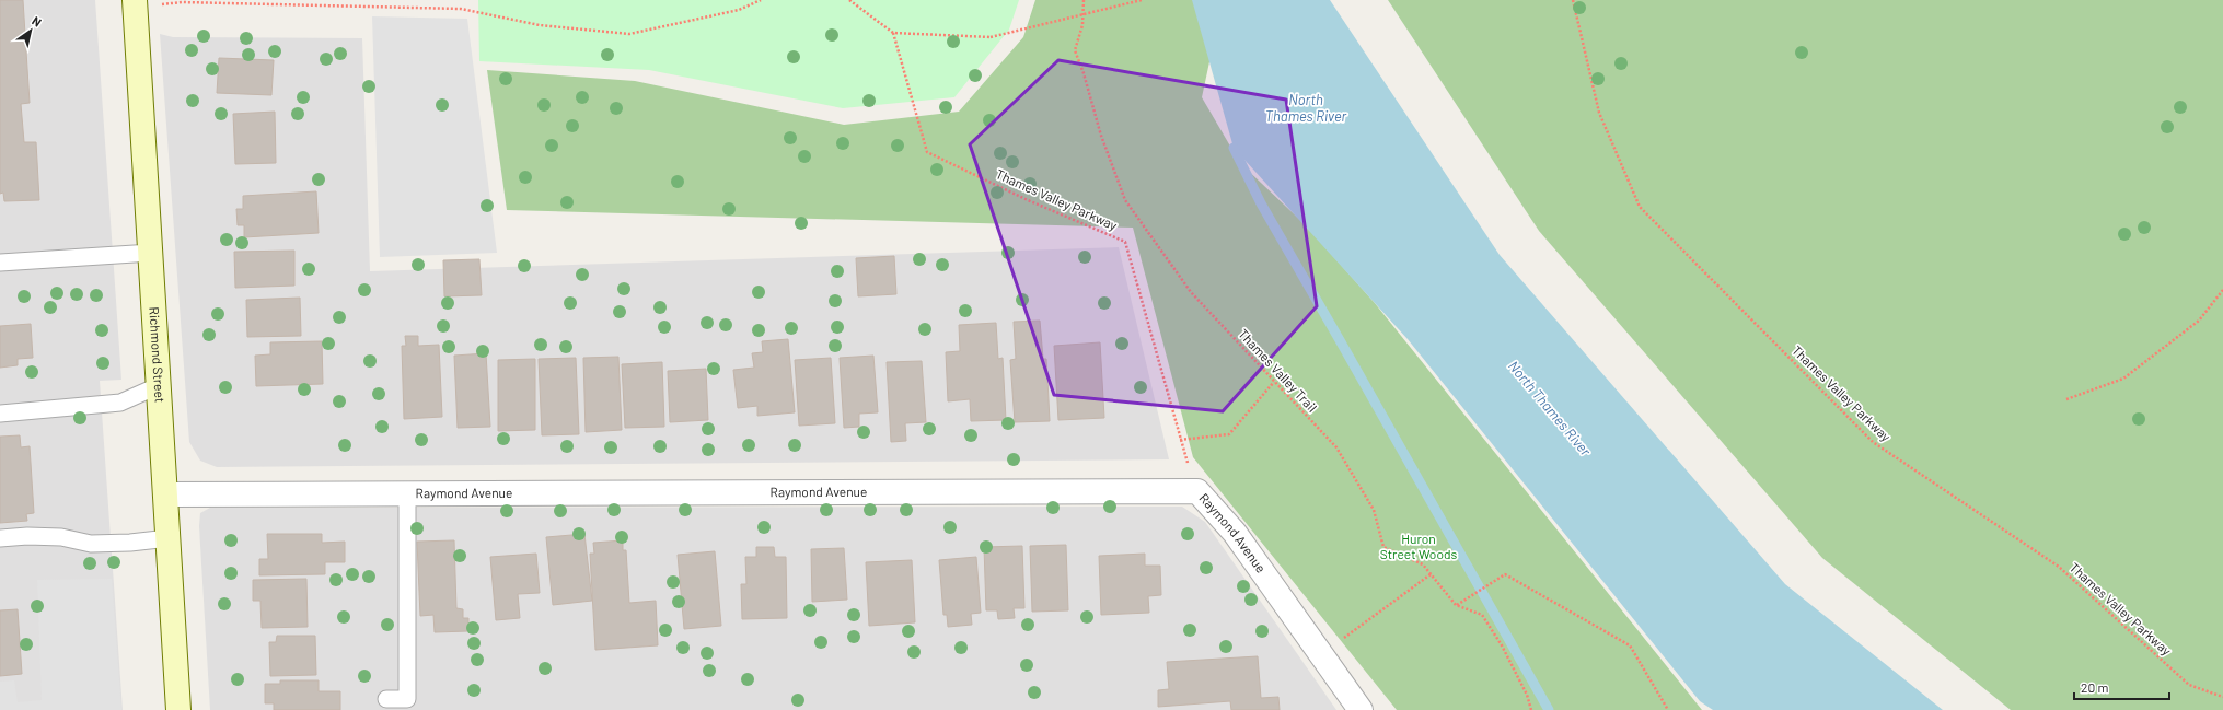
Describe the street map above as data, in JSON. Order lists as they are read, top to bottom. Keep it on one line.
{"streets":{"main road":["Richmond Street"],"street":["Raymond Avenue"],"path":["Thames Valley Parkway","Thames Valley Trail"]},"crossings":[["Thames Valley Parkway","Raymond Avenue"],["Richmond Street","Raymond Avenue"]],"water":["North Thames River"],"parks":["Huron Street Woods"],"scale_bar":"20 m","north":"top right"}
